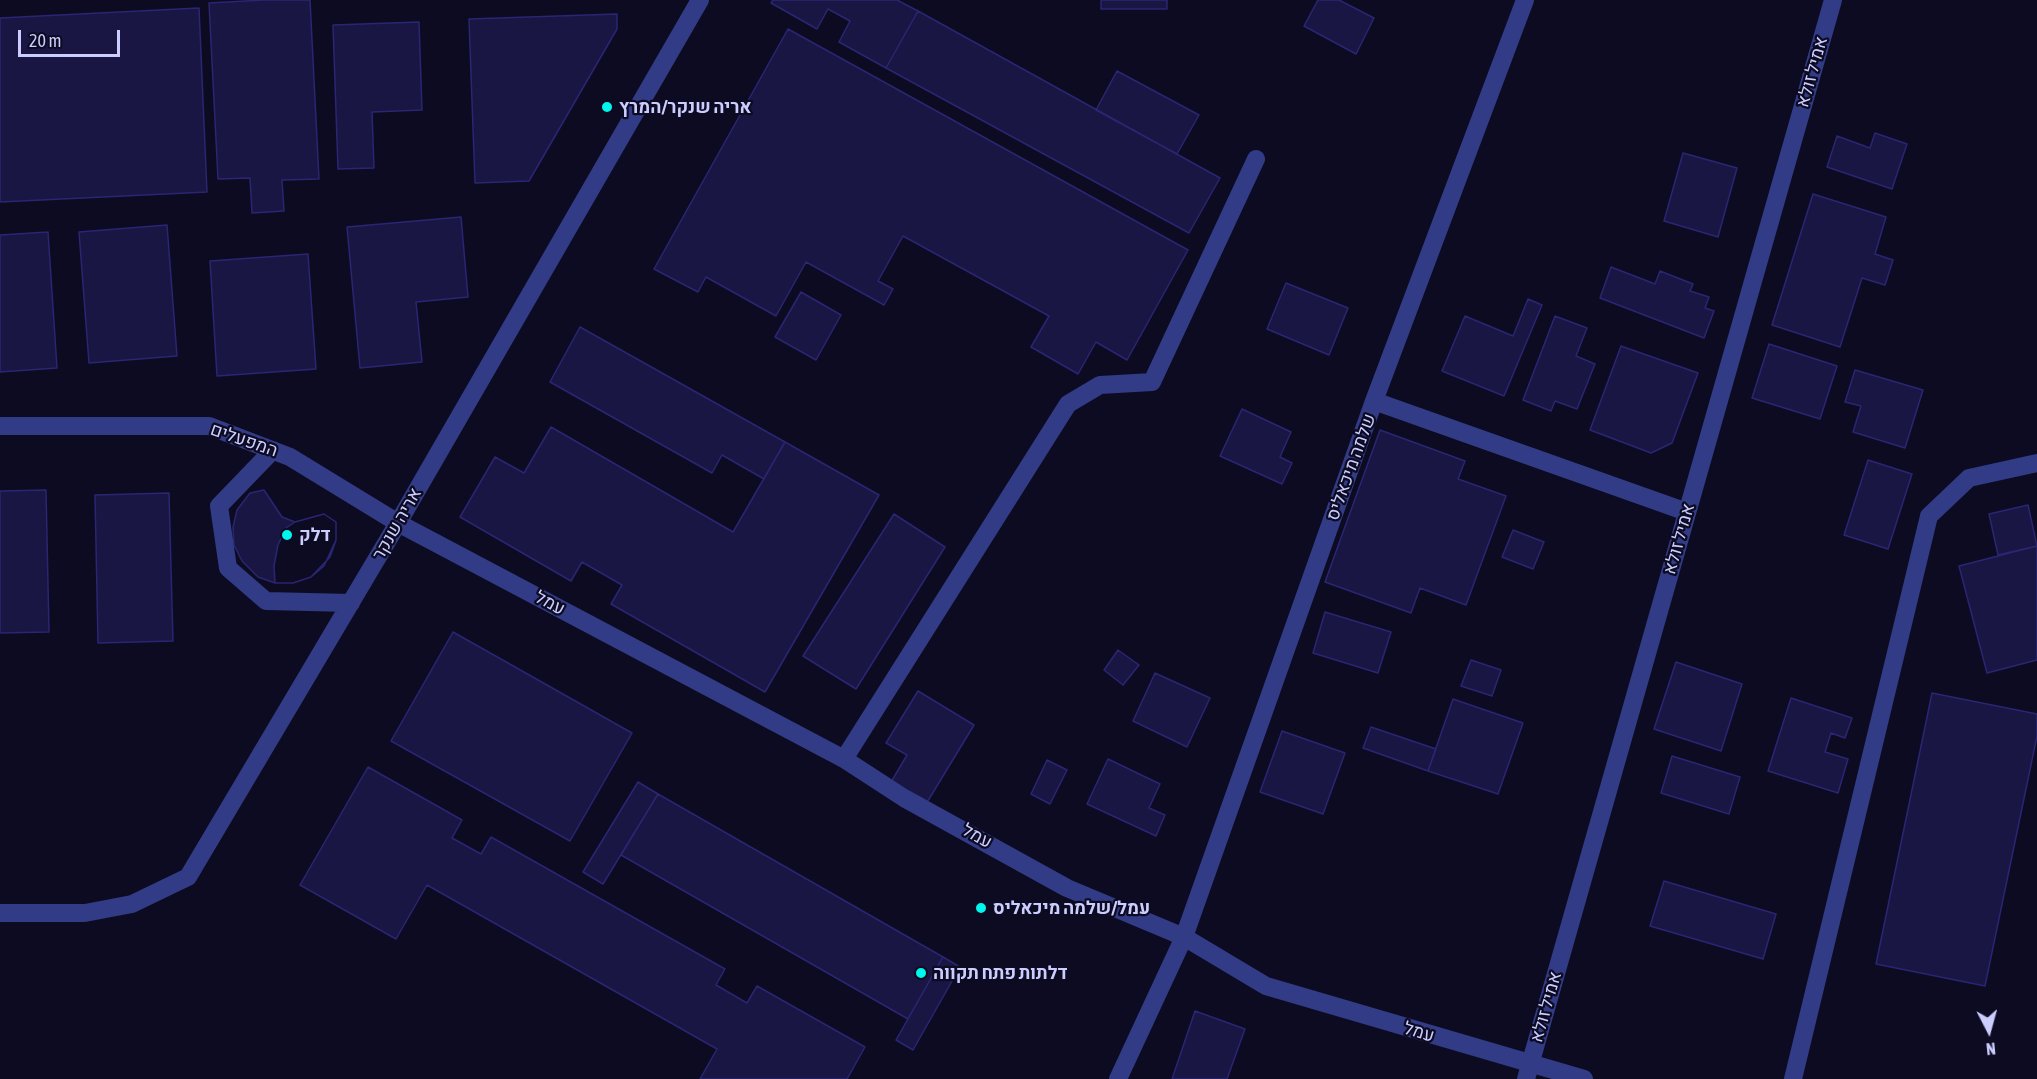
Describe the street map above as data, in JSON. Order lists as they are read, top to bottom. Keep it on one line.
{"streets":{"street":["אמיל זולא","המפעלים","שלמה מיכאליס","אריה שנקר","עמל"]},"crossings":[["אמיל זולא","עמל"],["המפעלים","אריה שנקר"],["המפעלים","עמל"],["שלמה מיכאליס","עמל"],["אריה שנקר","עמל"]],"places":["אריה שנקר/המרץ","דלק","עמל/שלמה מיכאליס","דלתות פתח תקווה"],"scale_bar":"20 m","north":"bottom"}
